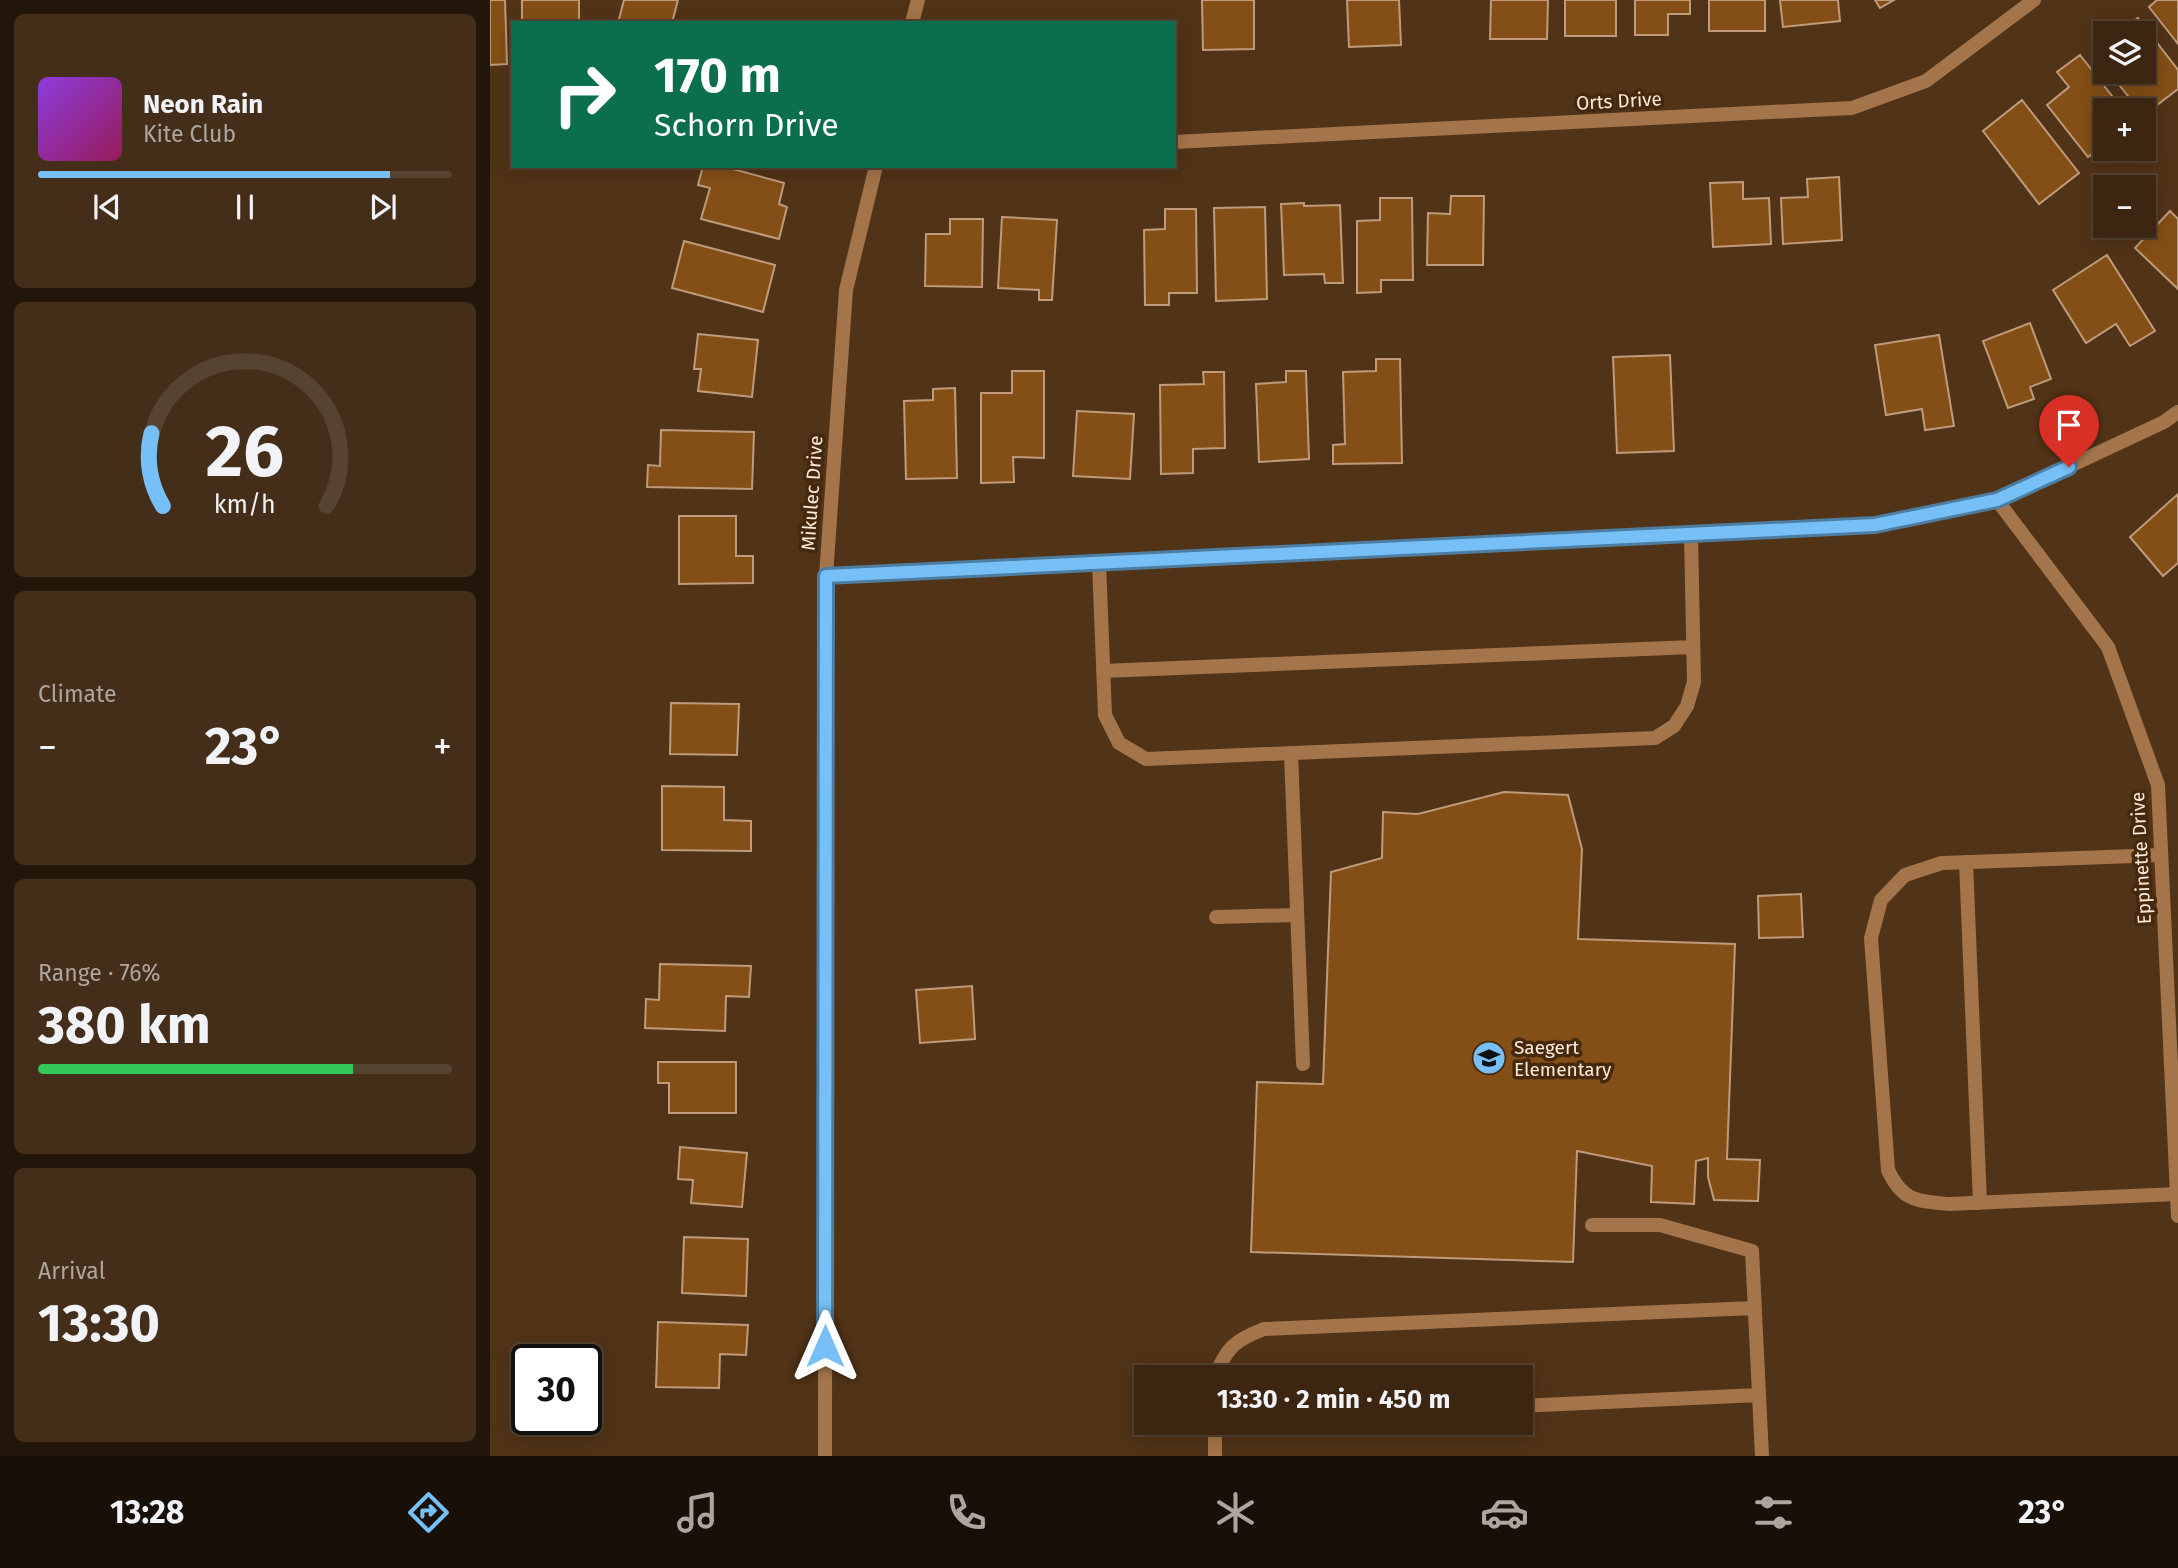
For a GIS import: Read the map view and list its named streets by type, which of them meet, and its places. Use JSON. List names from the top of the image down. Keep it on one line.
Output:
{"streets":{"street":["Orts Drive","Mikulec Drive","Eppinette Drive"]},"places":{"school or university":["Saegert Elementary"]},"page":{"map_buttons":["+","−"],"turn":["170 m","Schorn Drive"],"song":["Neon Rain","Kite Club"],"tile":["Climate",["Range · 76%","380 km"],["Arrival","13:30"]],"heat":["−","23°","+"],"limit":"30","trip":"13:30 · 2 min · 450 m","tabs":["13:28","23°"],"gauge":["26","km/h"]}}
